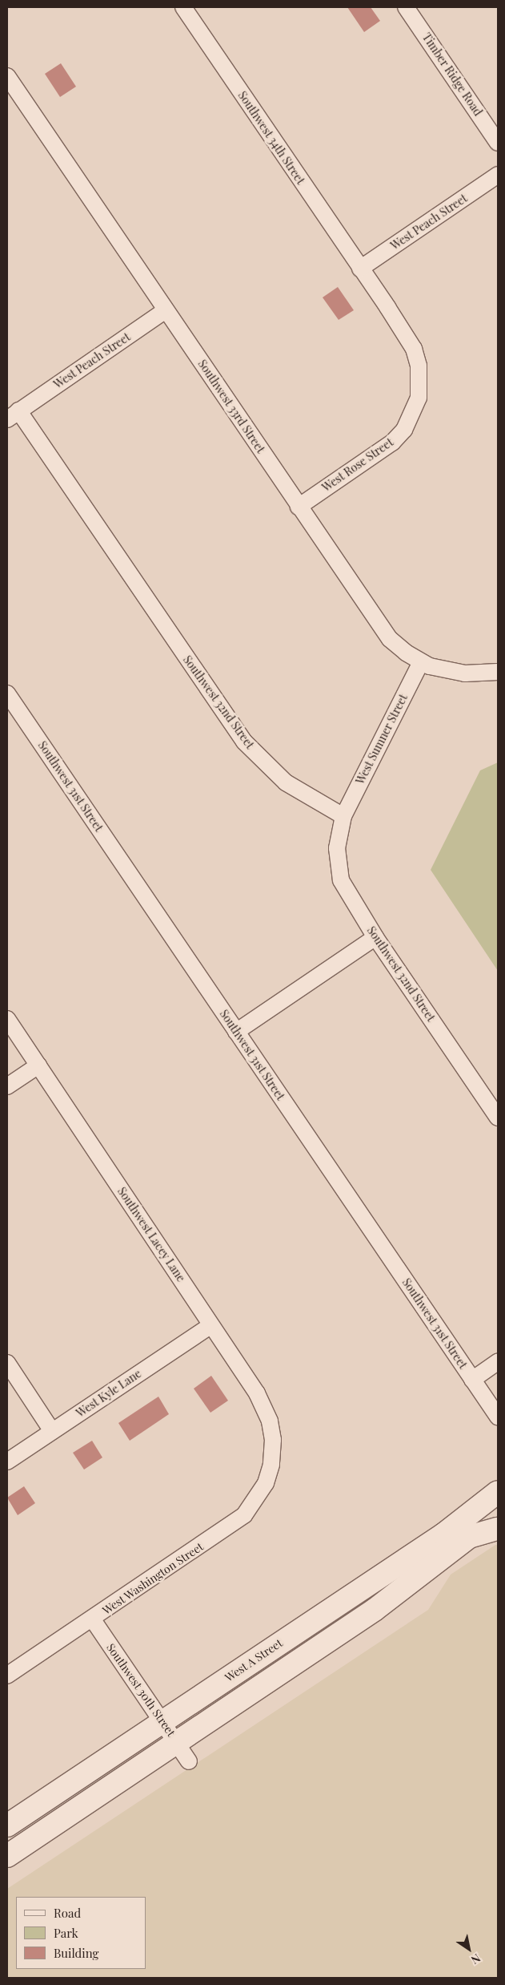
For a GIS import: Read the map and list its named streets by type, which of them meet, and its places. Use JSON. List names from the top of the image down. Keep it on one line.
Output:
{"streets":{"main road":["West A Street"],"street":["Timber Ridge Road","Southwest 34th Street","West Peach Street","Southwest 33rd Street","West Rose Street","Southwest 32nd Street","West Sumner Street","Southwest 31st Street","Southwest Lacey Lane","West Kyle Lane","West Washington Street","Southwest 30th Street"]},"crossings":[["Southwest 34th Street","West Peach Street"],["Southwest 34th Street","West Rose Street"],["West Peach Street","Southwest 33rd Street"],["West Peach Street","West Rose Street"],["West Peach Street","Southwest 32nd Street"],["Southwest 33rd Street","West Rose Street"],["Southwest 33rd Street","West Sumner Street"],["Southwest 32nd Street","West Sumner Street"],["Southwest Lacey Lane","West Kyle Lane"],["Southwest Lacey Lane","West Washington Street"],["West Washington Street","Southwest 30th Street"],["West A Street","Southwest 30th Street"]],"legend":["Road","Park","Building"],"north":"bottom right"}
